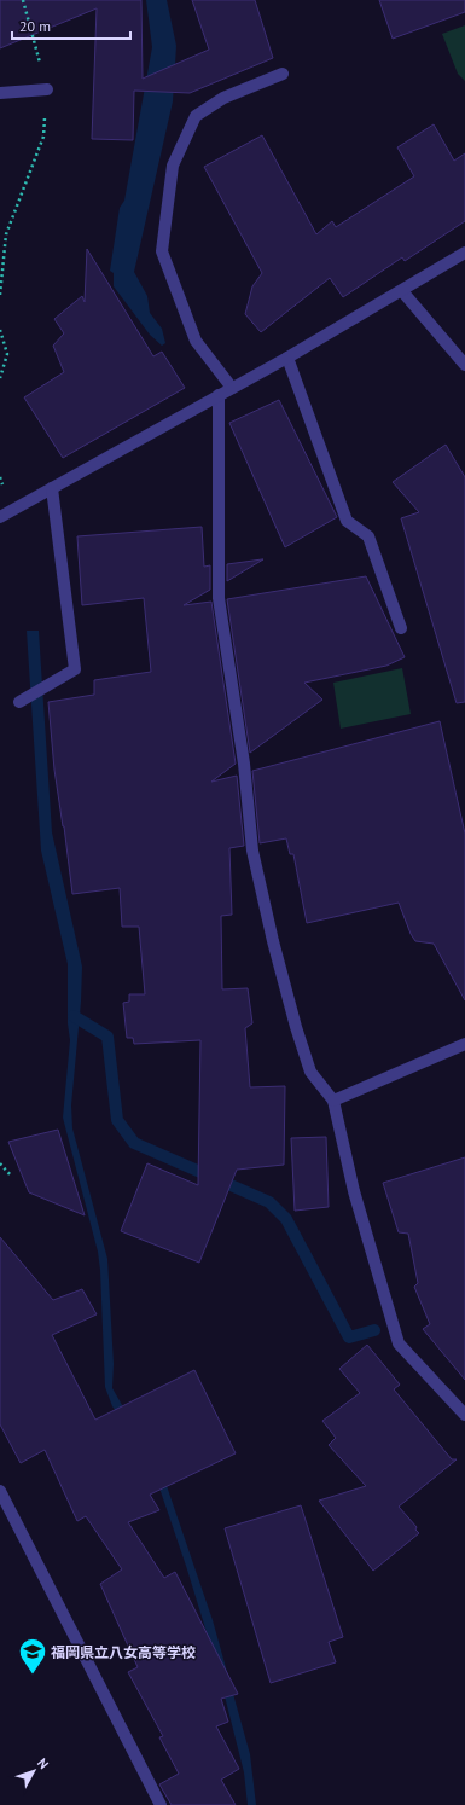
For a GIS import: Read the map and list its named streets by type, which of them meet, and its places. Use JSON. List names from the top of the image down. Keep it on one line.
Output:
{"places":{"school or university":["福岡県立八女高等学校"]},"scale_bar":"20 m","north":"top right"}
